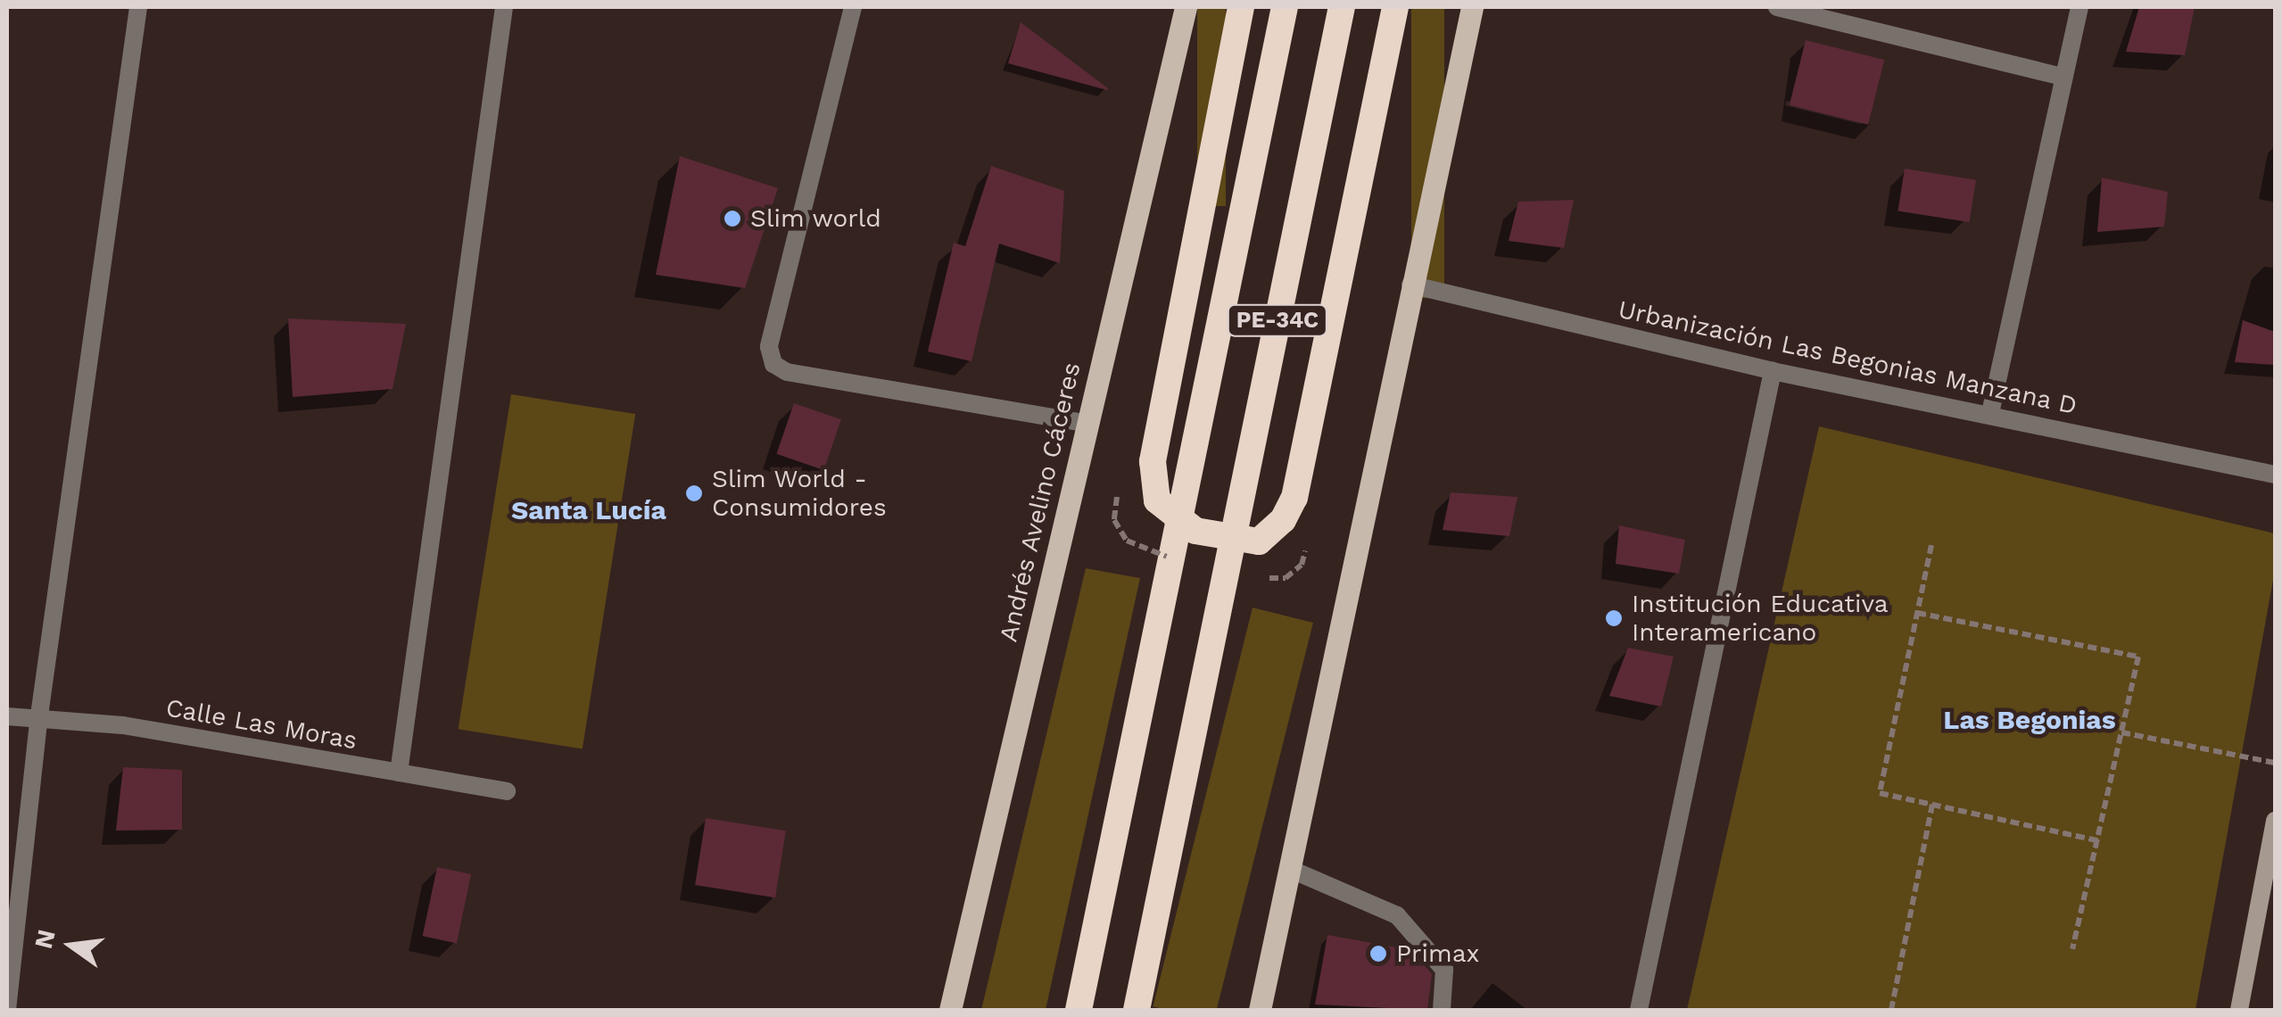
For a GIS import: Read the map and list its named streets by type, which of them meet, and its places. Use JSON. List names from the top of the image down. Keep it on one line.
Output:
{"streets":{"highway":["PE-34C"],"main road":["Andrés Avelino Cáceres"],"street":["Urbanización Las Begonias Manzana D","Calle Las Moras"]},"districts":["Santa Lucía","Las Begonias"],"places":["Slim world","Slim World - Consumidores","Institución Educativa Interamericano","Primax"],"north":"left"}
